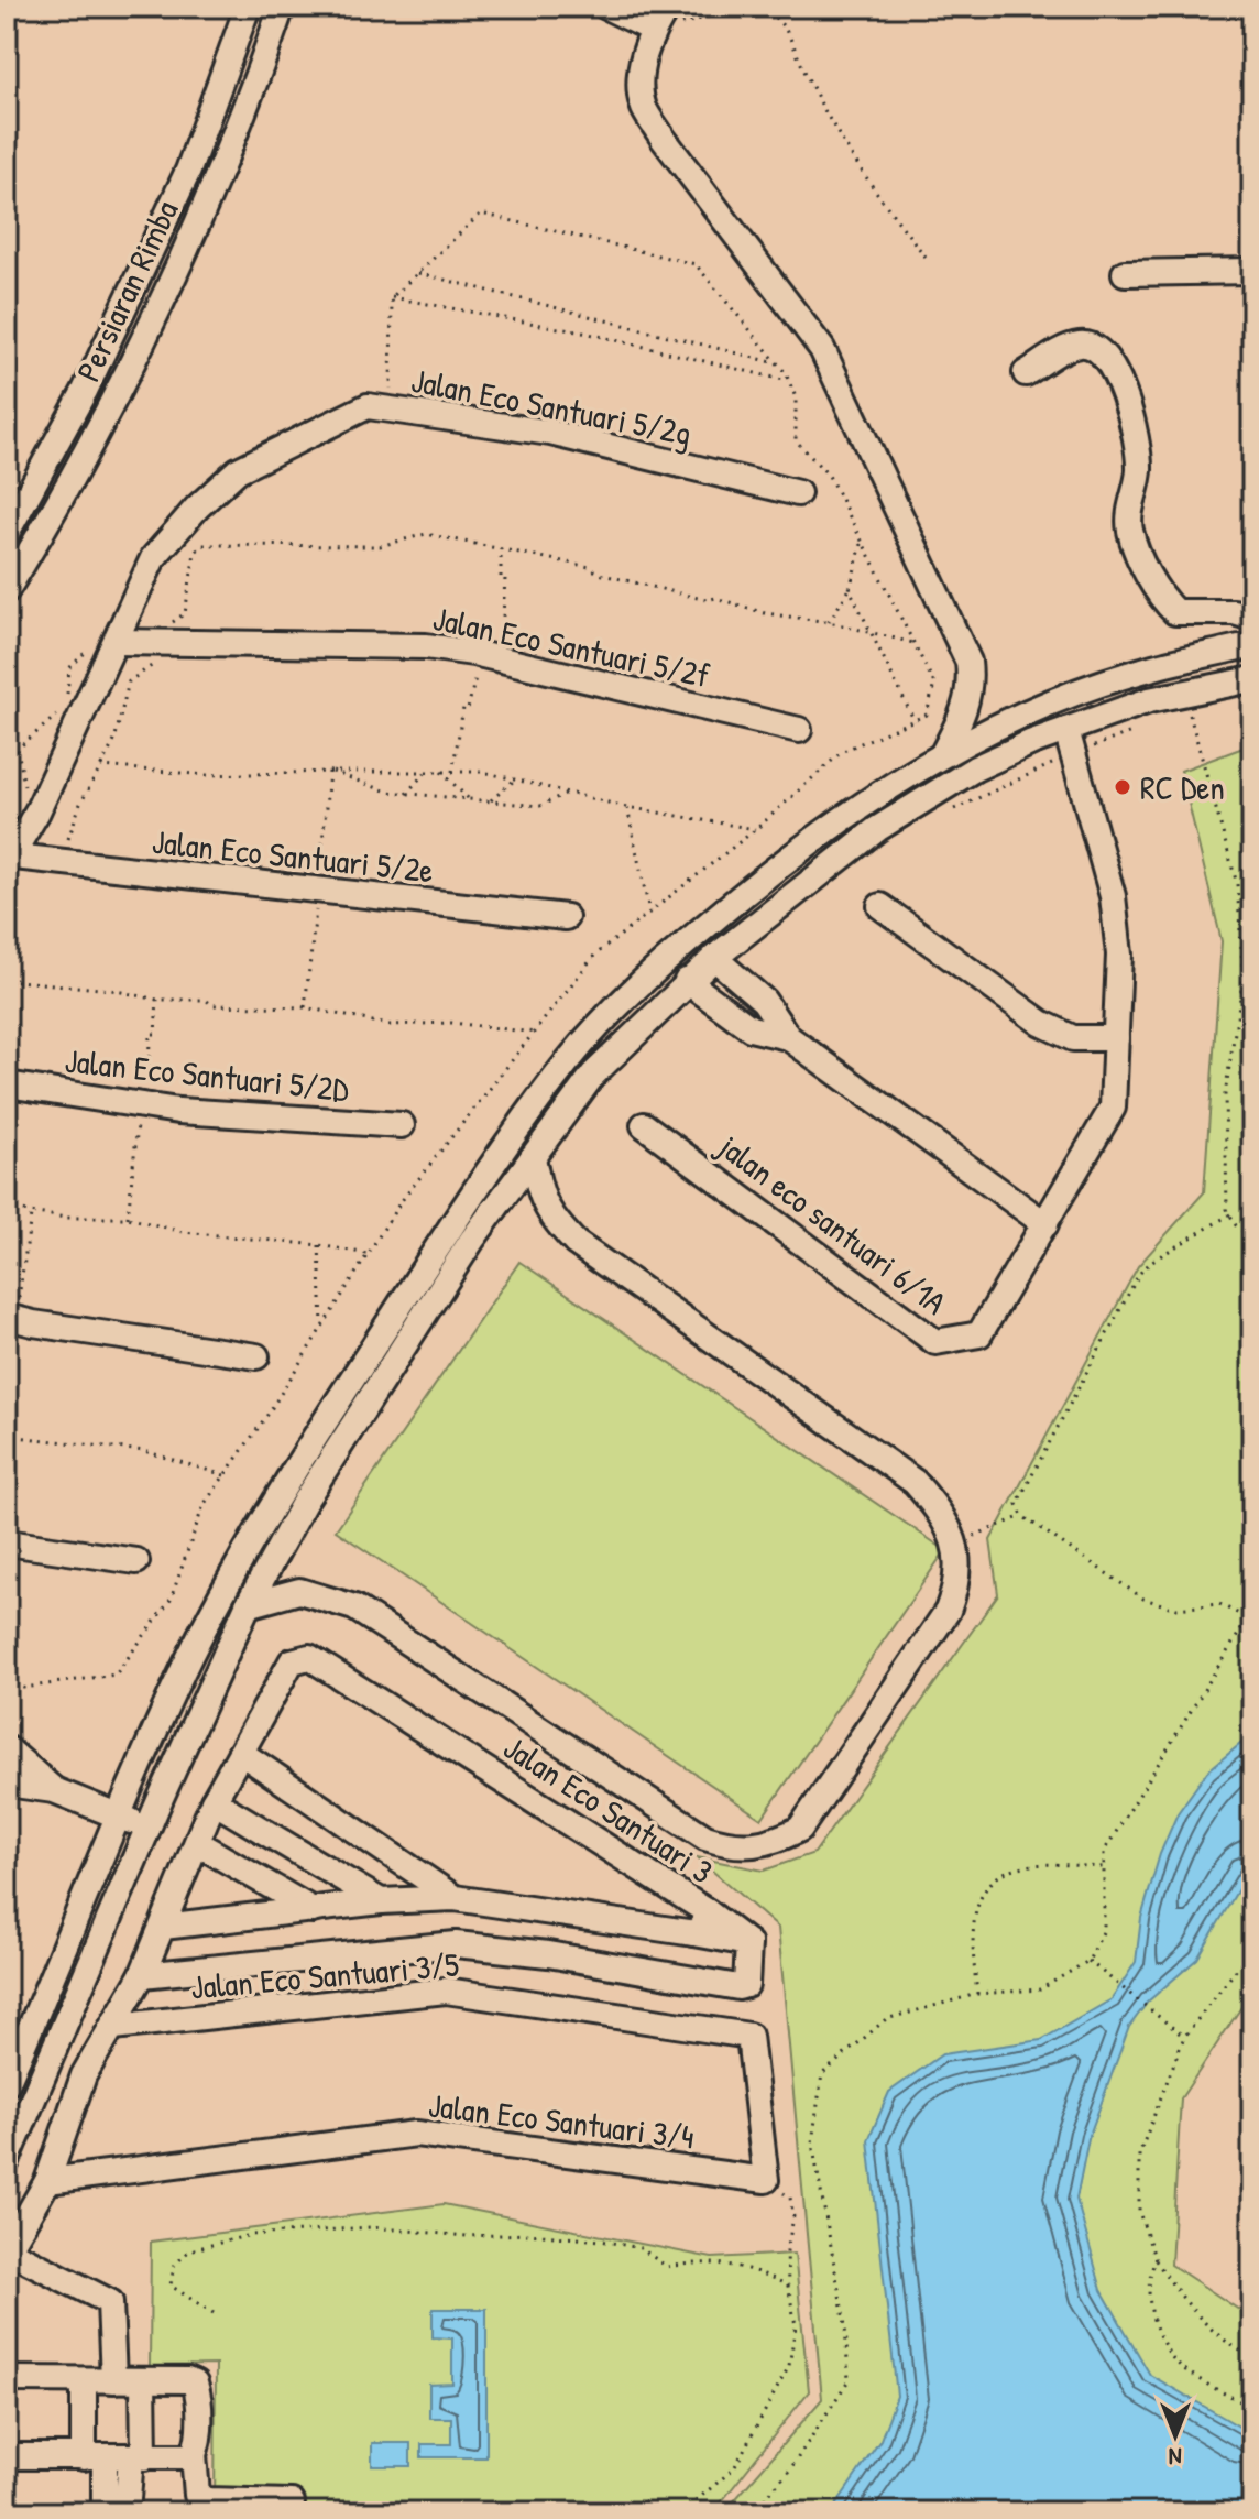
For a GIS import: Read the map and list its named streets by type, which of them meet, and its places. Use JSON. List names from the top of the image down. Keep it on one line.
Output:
{"streets":{"street":["Persiaran Rimba","Jalan Eco Santuari 5/2g","Jalan Eco Santuari 5/2f","Jalan Eco Santuari 5/2e","Jalan Eco Santuari 5/2D","jalan eco santuari 6/1A","Jalan Eco Santuari 3","Jalan Eco Santuari 3/5","Jalan Eco Santuari 3/4"]},"crossings":[["Jalan Eco Santuari 5/2g","Jalan Eco Santuari 5/2f"],["Jalan Eco Santuari 5/2g","Jalan Eco Santuari 5/2e"],["Jalan Eco Santuari 3","Jalan Eco Santuari 3/5"],["Jalan Eco Santuari 3","Jalan Eco Santuari 3/4"],["Jalan Eco Santuari 3/5","Jalan Eco Santuari 3/4"]],"places":["RC Den"],"north":"bottom"}
